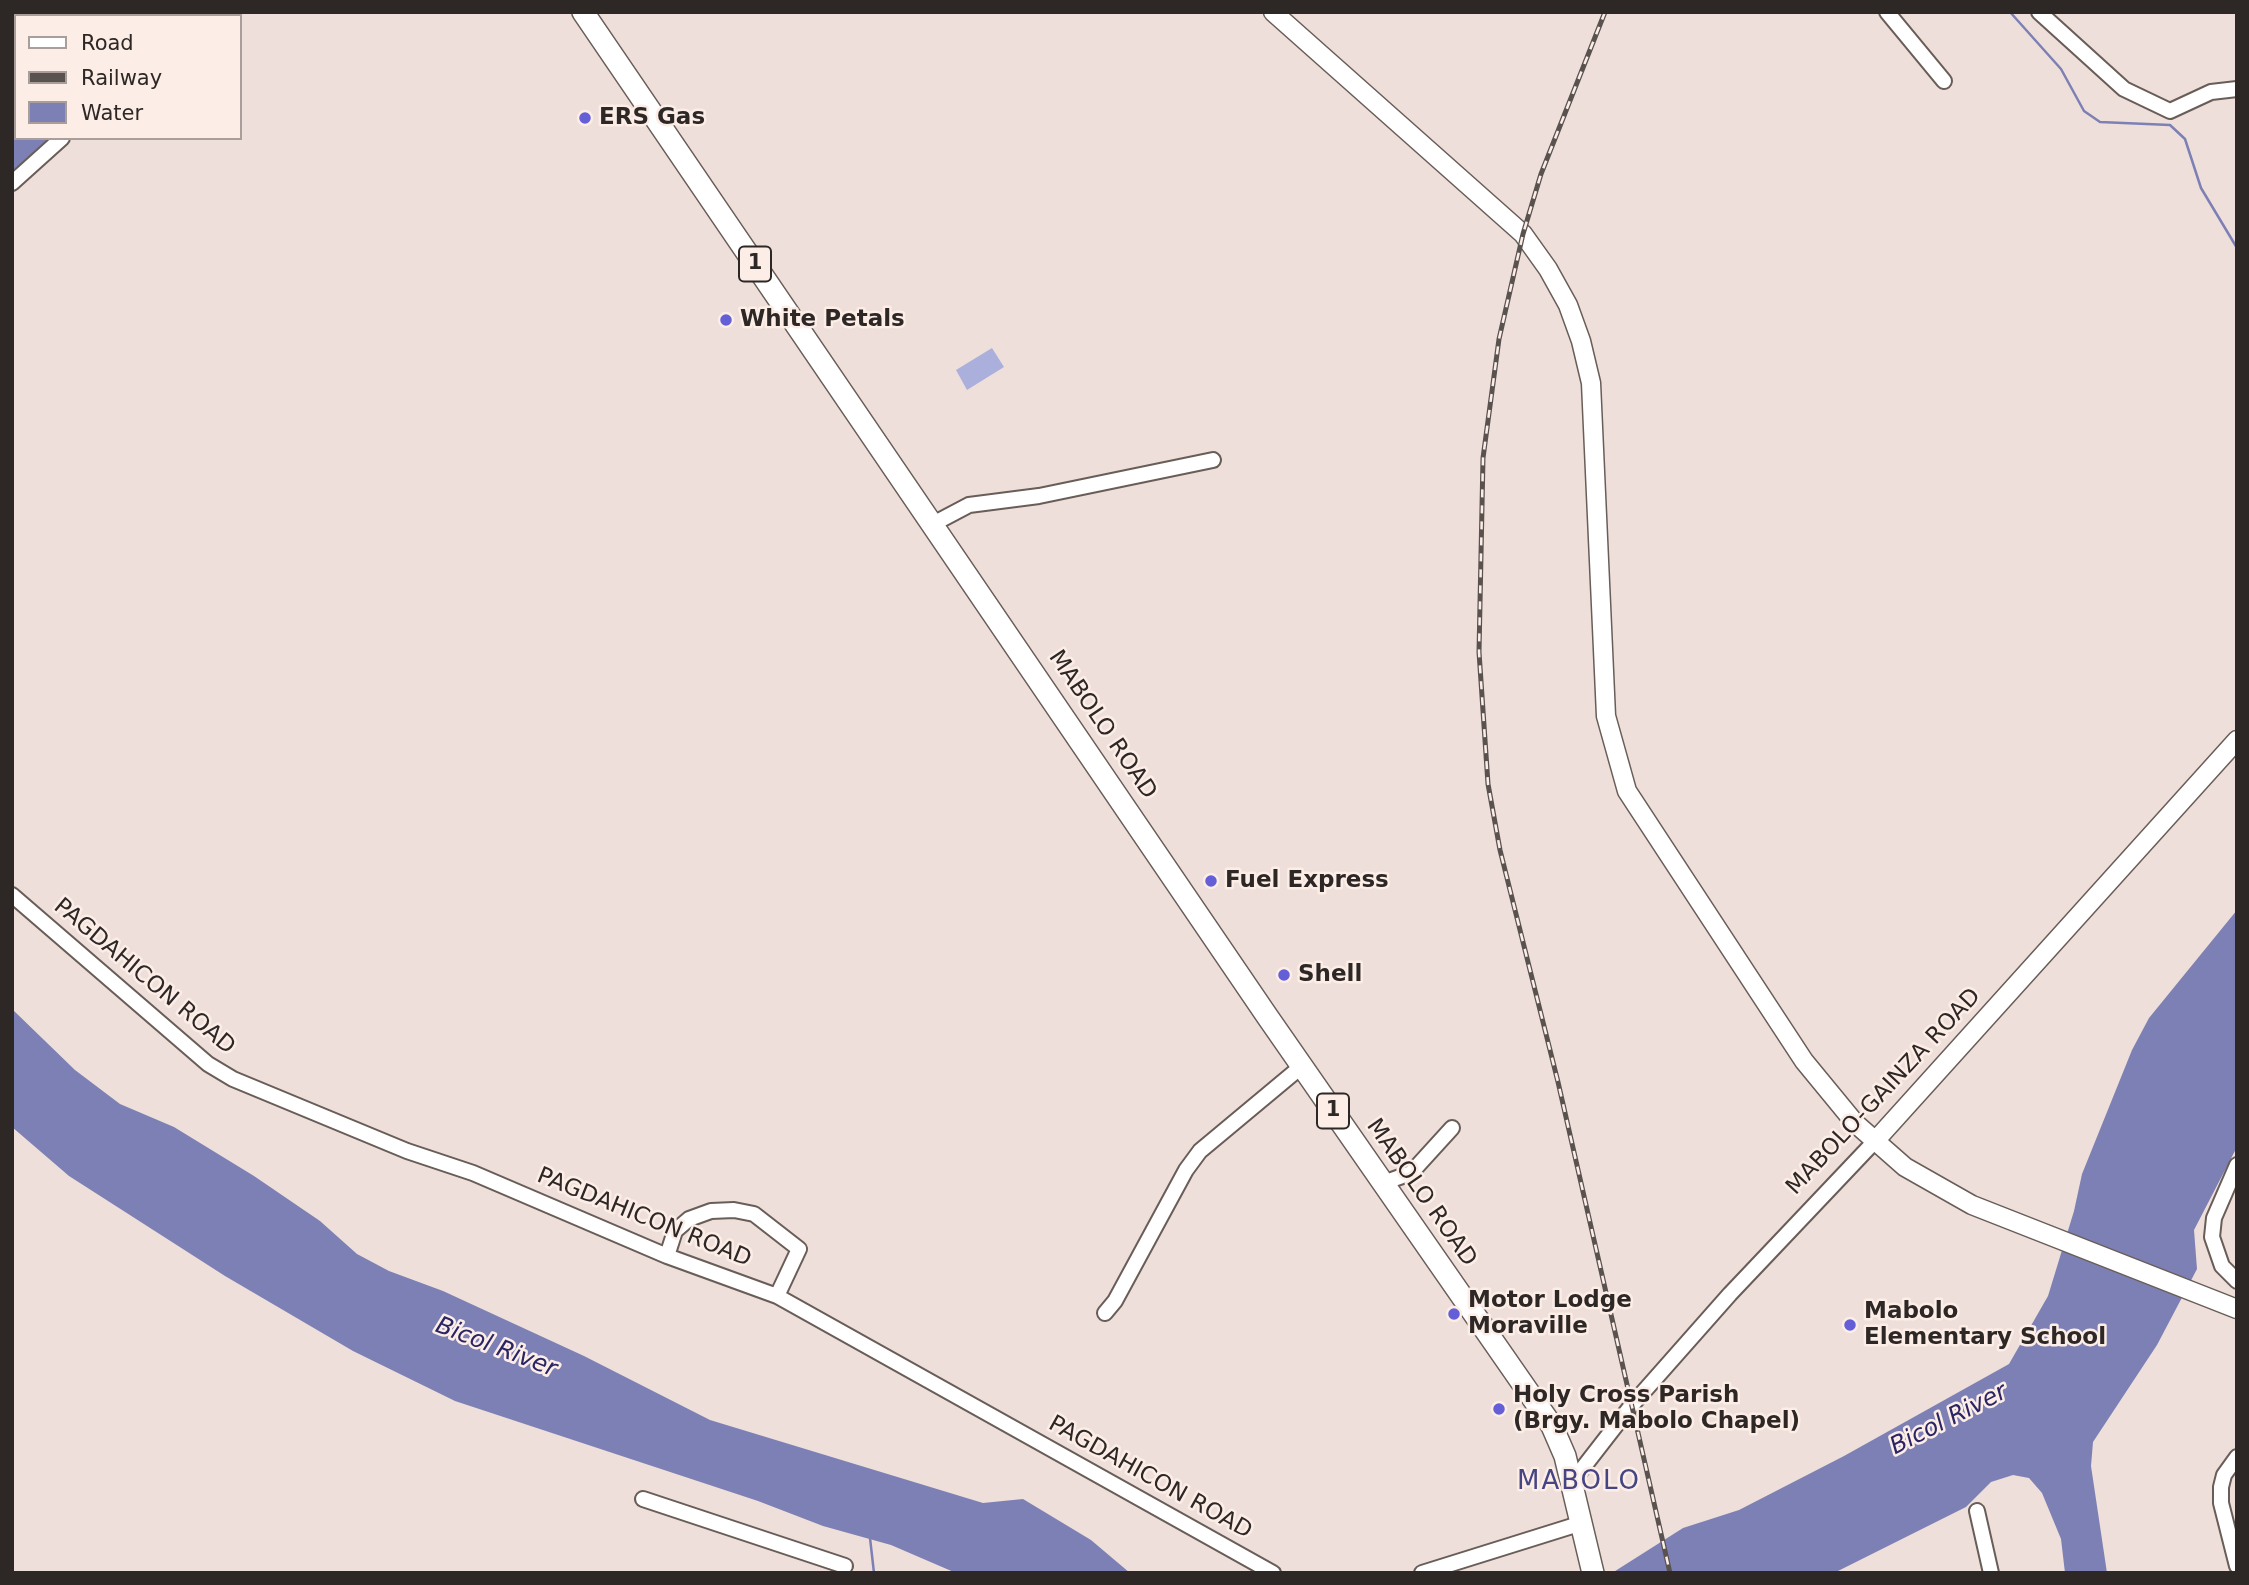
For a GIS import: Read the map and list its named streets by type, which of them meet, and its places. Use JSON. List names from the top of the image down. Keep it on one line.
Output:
{"streets":{"highway":["1","MABOLO ROAD"],"main road":["MABOLO-GAINZA ROAD"],"street":["PAGDAHICON ROAD"]},"crossings":[["1","MABOLO ROAD"],["MABOLO ROAD","MABOLO-GAINZA ROAD"]],"districts":["MABOLO"],"water":["Bicol River"],"places":["ERS Gas","White Petals","Fuel Express","Shell","Motor Lodge Moraville","Mabolo Elementary School","Holy Cross Parish (Brgy. Mabolo Chapel)"],"legend":["Road","Railway","Water"]}
